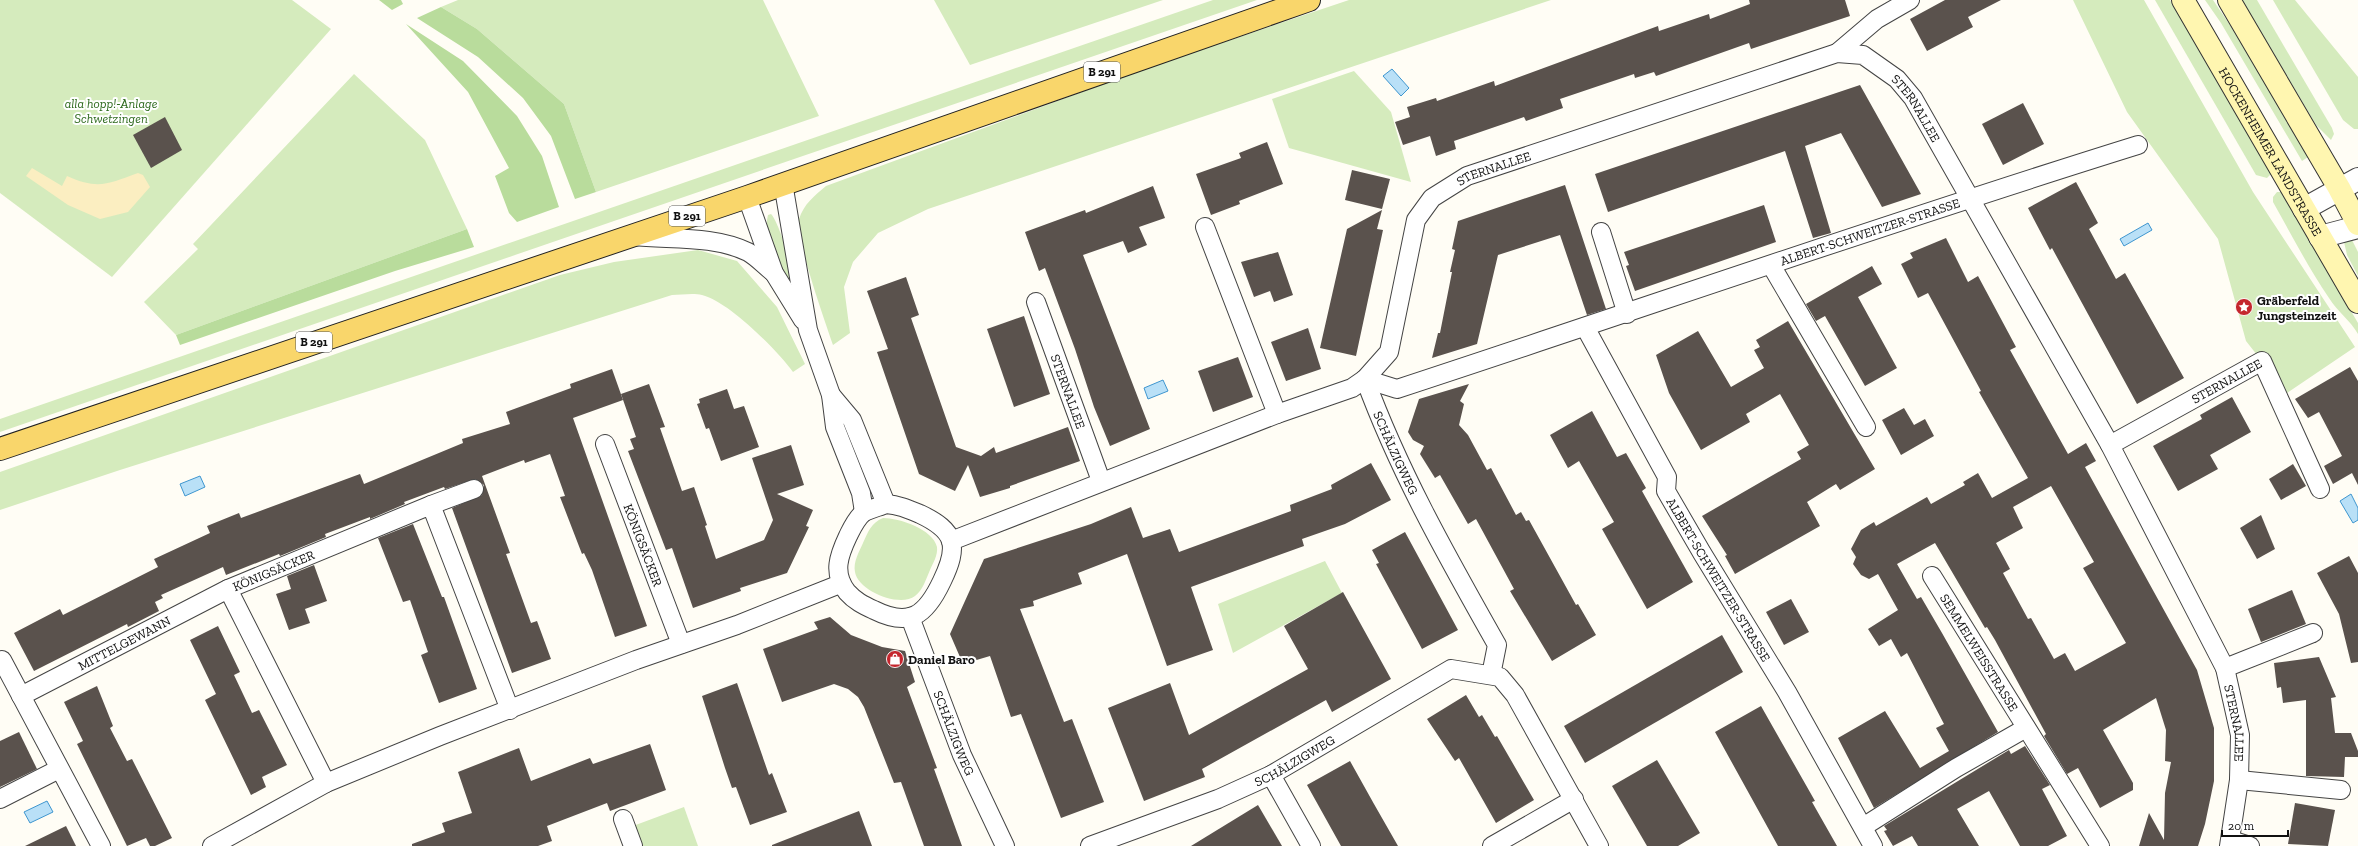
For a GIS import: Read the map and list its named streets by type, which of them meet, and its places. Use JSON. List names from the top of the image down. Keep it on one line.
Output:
{"streets":{"main road":["B 291","HOCKENHEIMER LANDSTRASSE"],"street":["STERNALLEE","ALBERT-SCHWEITZER-STRASSE","SCHÄLZIGWEG","KÖNIGSÄCKER","MITTELGEWANN","SEMMELWEISSTRASSE"]},"crossings":[["STERNALLEE","ALBERT-SCHWEITZER-STRASSE"],["STERNALLEE","SCHÄLZIGWEG"],["ALBERT-SCHWEITZER-STRASSE","SCHÄLZIGWEG"],["KÖNIGSÄCKER","MITTELGEWANN"]],"parks":["alla hopp!-Anlage Schwetzingen"],"places":{"place":["Gräberfeld Jungsteinzeit"],"shop":["Daniel Baro"]},"scale_bar":"20 m"}
